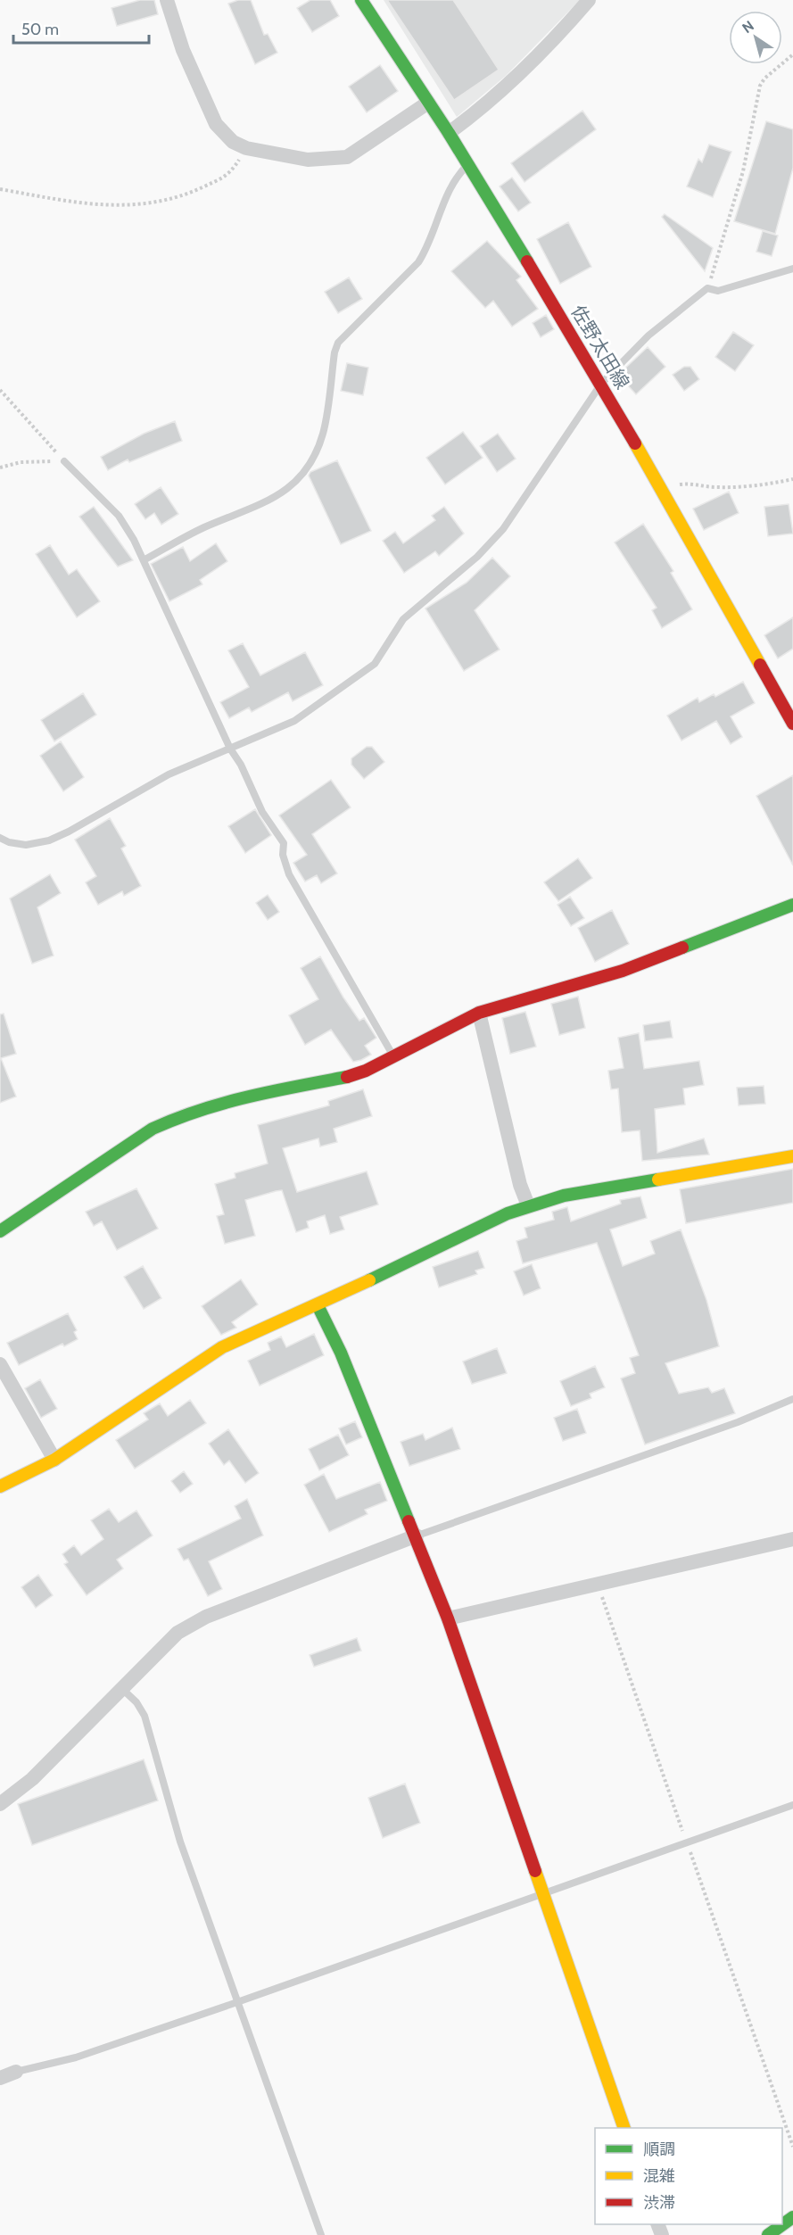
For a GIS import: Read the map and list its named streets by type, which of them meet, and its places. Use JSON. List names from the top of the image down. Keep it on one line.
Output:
{"streets":{"street":["佐野太田線"]},"legend":["順調","混雑","渋滞"],"scale_bar":"50 m","north":"top left"}
